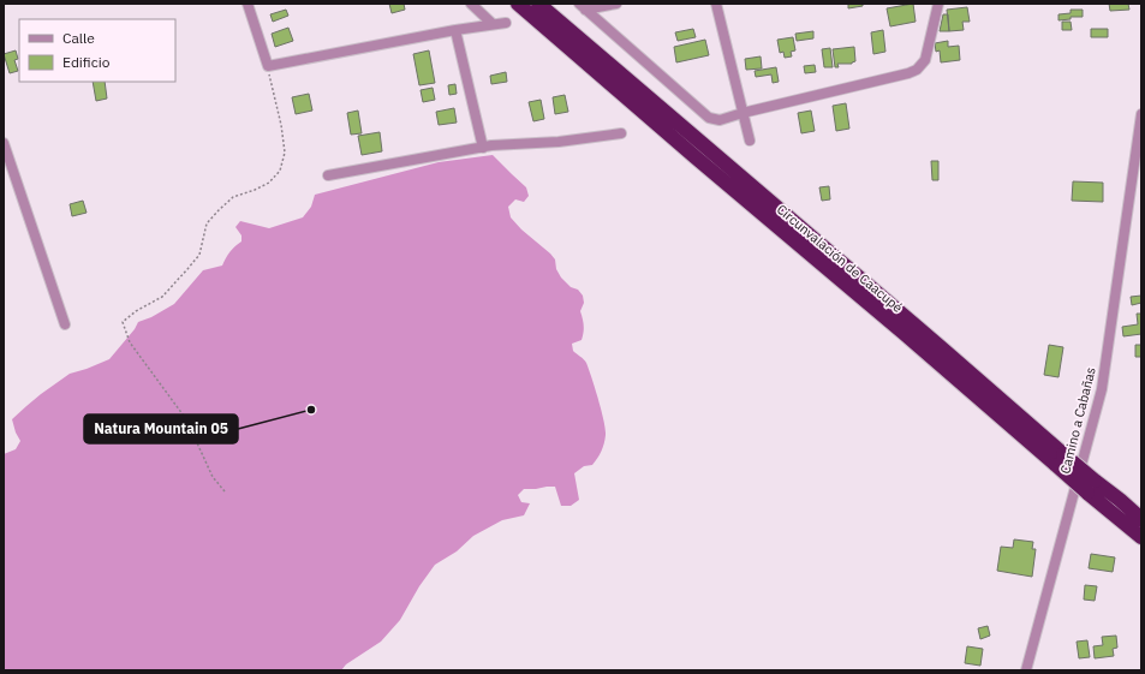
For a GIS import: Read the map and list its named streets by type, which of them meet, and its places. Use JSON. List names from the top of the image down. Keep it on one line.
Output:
{"streets":{"highway":["Circunvalación de Caacupé"],"street":["Camino a Cabañas"]},"places":["Natura Mountain 05"],"legend":["Calle","Edificio"]}
